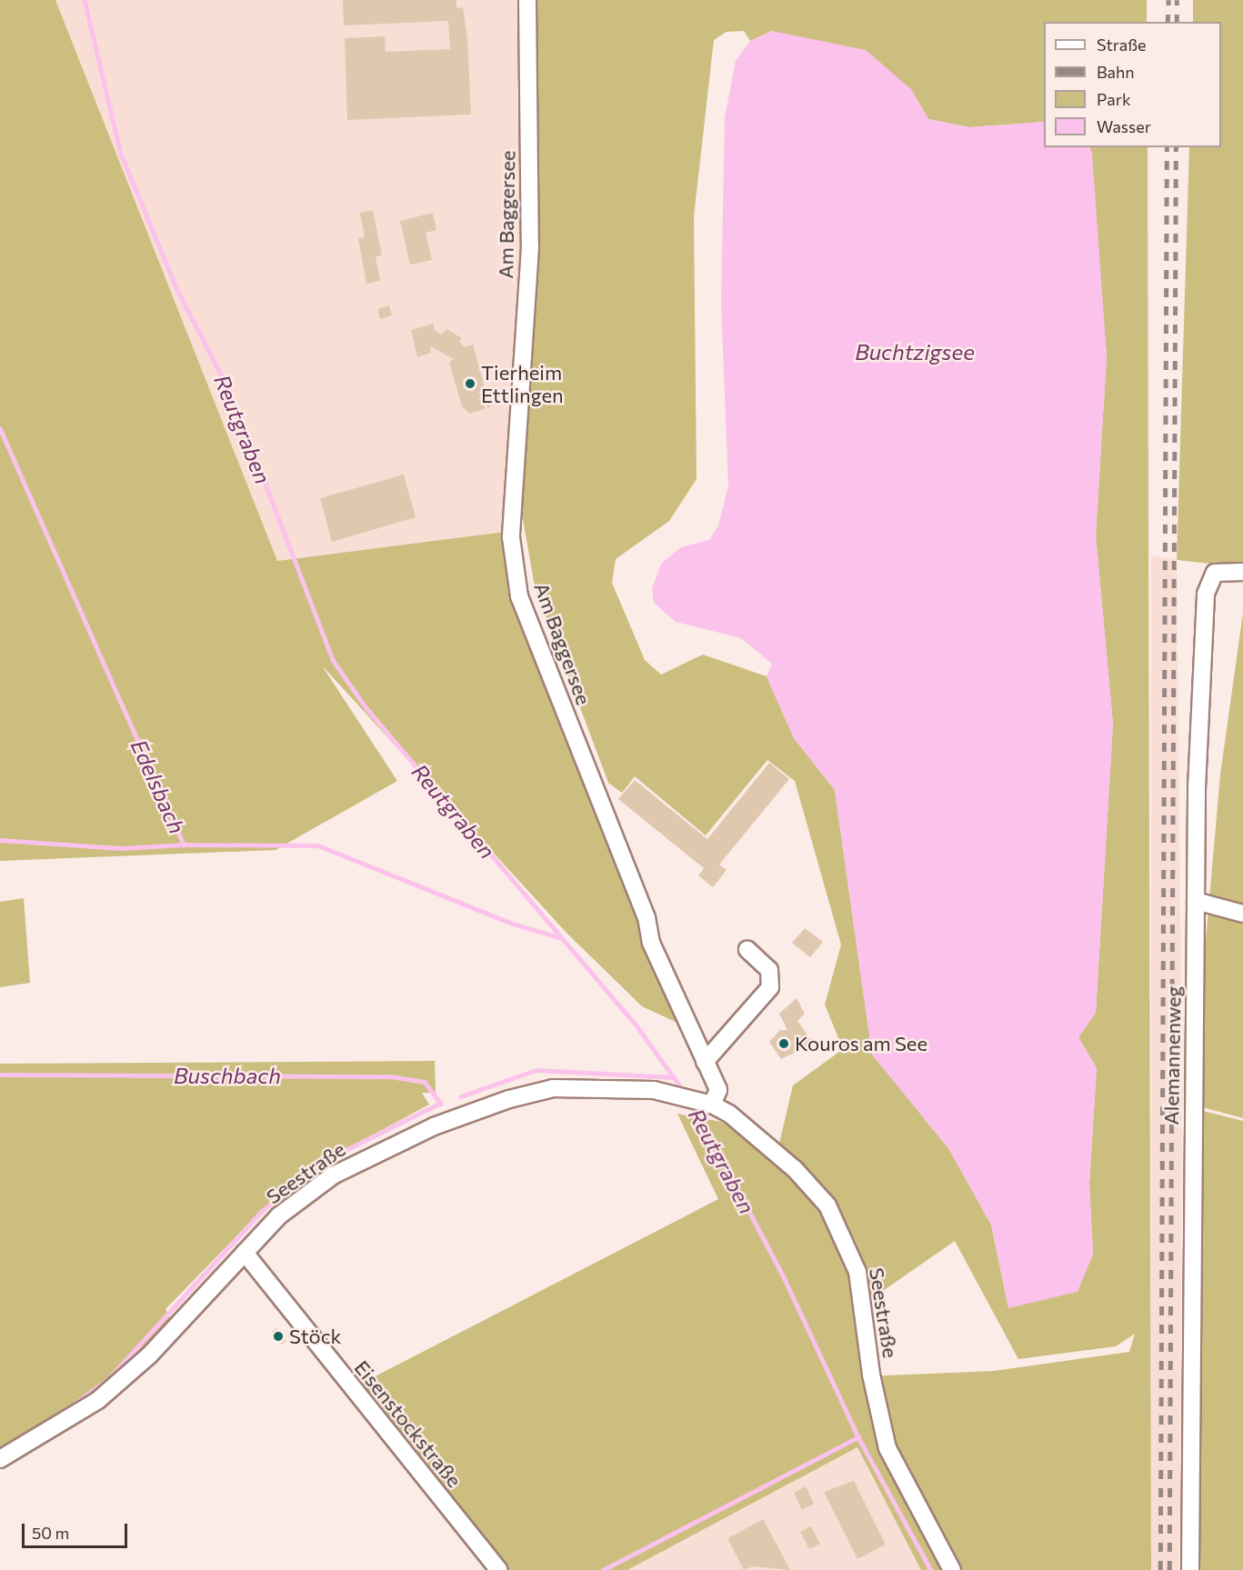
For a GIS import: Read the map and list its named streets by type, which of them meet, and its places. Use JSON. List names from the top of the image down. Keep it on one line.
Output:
{"streets":{"street":["Am Baggersee","Alemannenweg","Seestraße","Eisenstockstraße"]},"crossings":[["Seestraße","Eisenstockstraße"]],"water":["Buchtzigsee","Reutgraben","Edelsbach","Buschbach"],"places":["Tierheim Ettlingen","Kouros am See","Stöck"],"legend":["Straße","Bahn","Park","Wasser"],"scale_bar":"50 m"}
